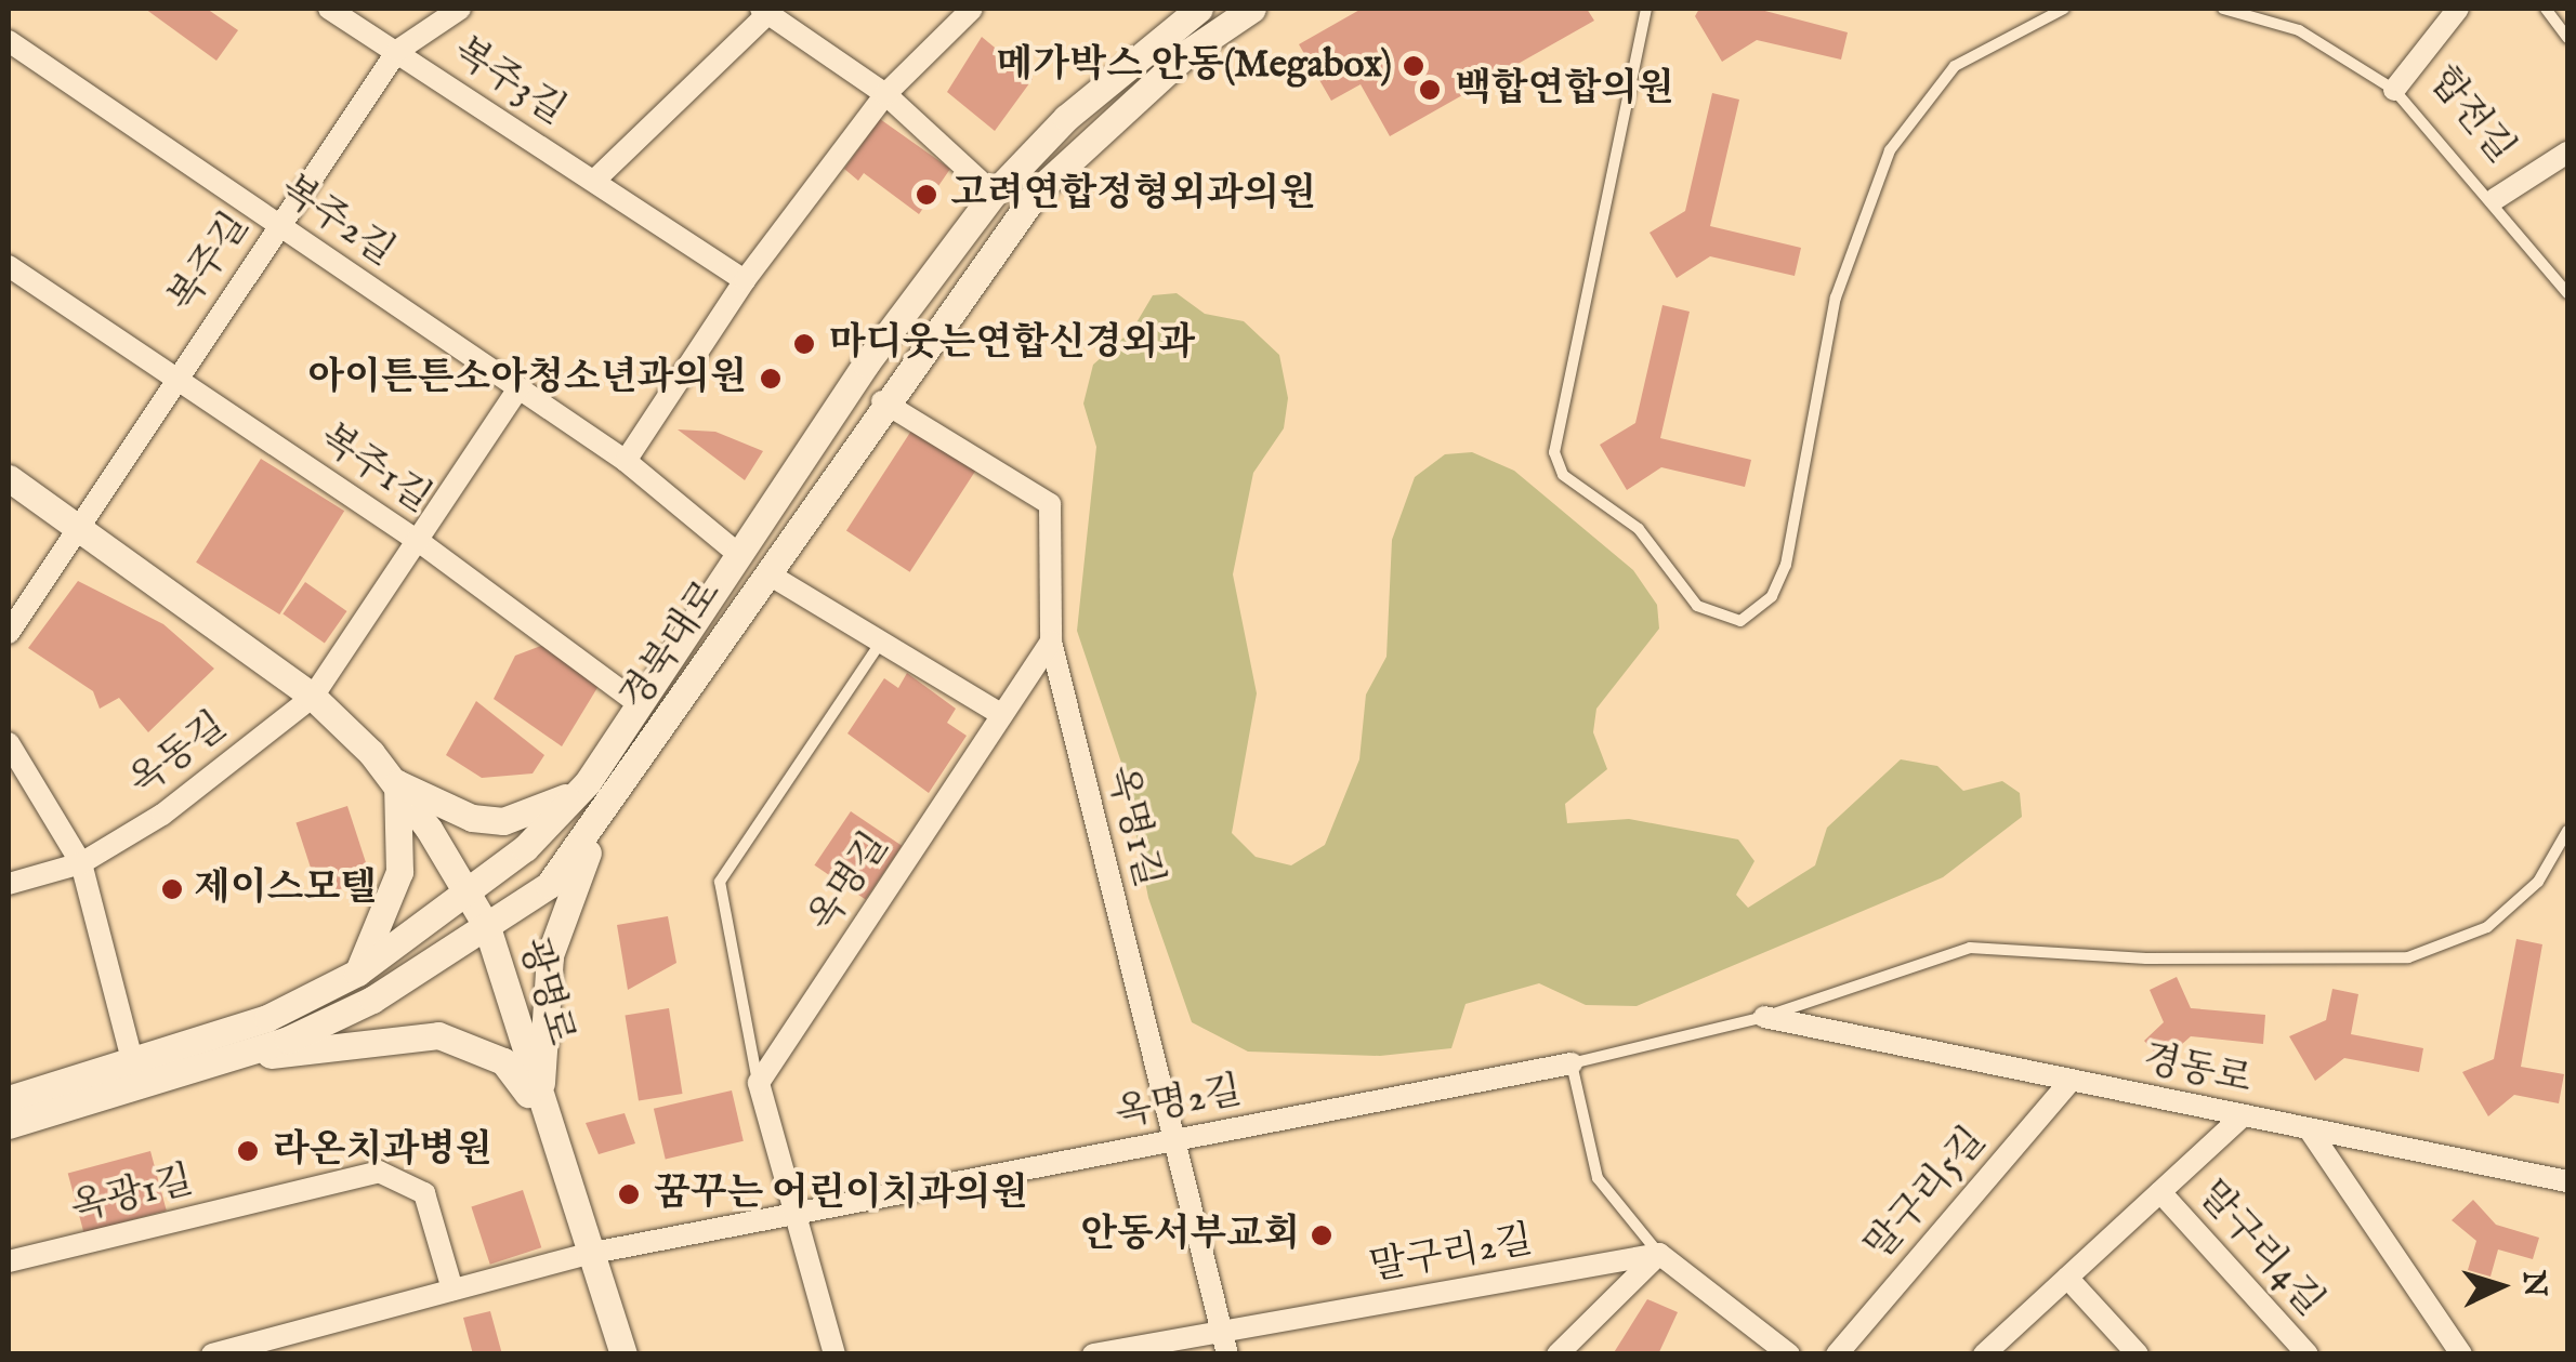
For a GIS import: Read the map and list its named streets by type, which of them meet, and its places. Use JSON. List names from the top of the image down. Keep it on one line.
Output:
{"streets":{"street":["복주3길","합전길","복주2길","복주길","복주1길","경북대로","옥동길","옥명1길","옥명길","광명로","경동로","옥명2길","말구리5길","옥광1길","말구리4길","말구리2길"]},"crossings":[["복주3길","복주길"],["복주2길","복주길"],["복주2길","경북대로"],["복주길","복주1길"],["복주길","광명로"],["복주1길","경북대로"],["경북대로","옥명1길"],["경북대로","광명로"],["옥동길","광명로"],["옥명1길","옥명길"],["옥명1길","옥명2길"],["옥명1길","말구리2길"],["광명로","옥명2길"],["경동로","말구리5길"]],"places":["메가박스 안동(Megabox)","백합연합의원","고려연합정형외과의원","마디웃는연합신경외과","아이튼튼소아청소년과의원","제이스모텔","라온치과병원","꿈꾸는 어린이치과의원","안동서부교회"],"north":"right"}
